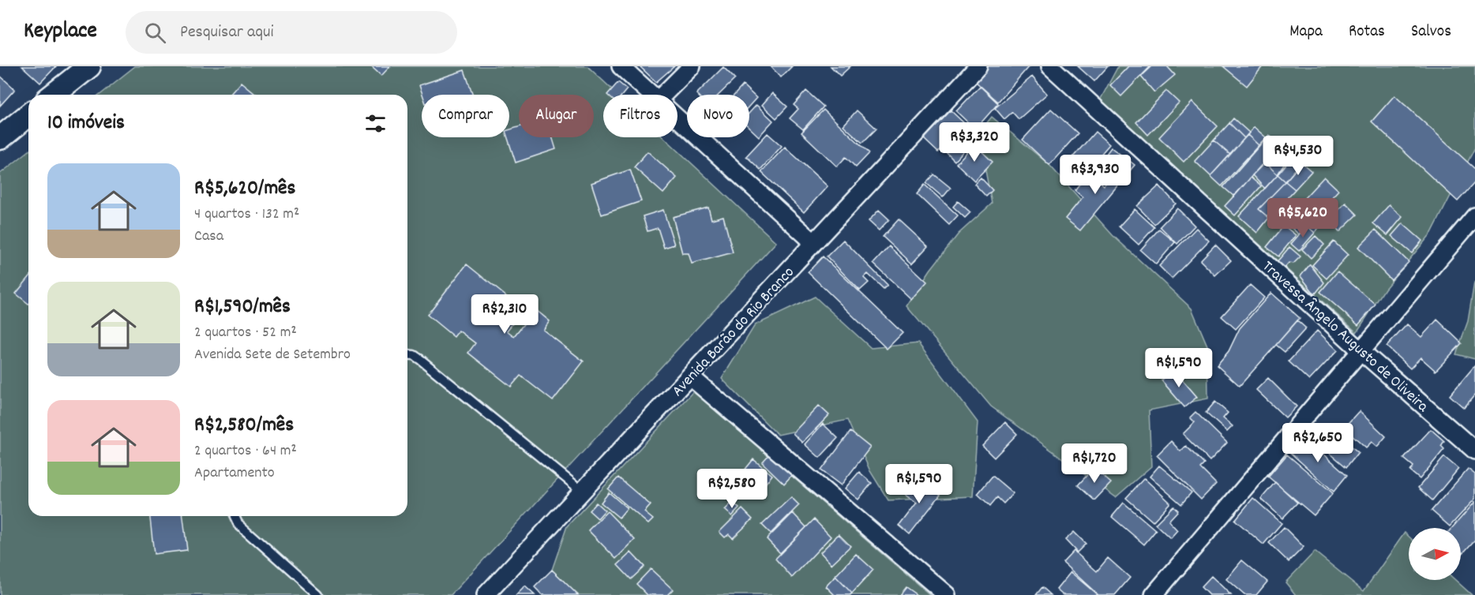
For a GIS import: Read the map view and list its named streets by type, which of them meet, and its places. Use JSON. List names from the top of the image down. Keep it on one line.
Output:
{"streets":{"street":["Avenida Barão do Rio Branco","Travessa Ângelo Augusto de Oliveira"]},"north":"right","page":{"header":"Keyplace","search":"Pesquisar aqui","nav":["Mapa","Rotas","Salvos"],"chip":["Comprar","Alugar","Filtros","Novo"],"heading":"10 imóveis","price":["R$3,320","R$4,530","R$3,930","R$5,620","R$2,310","R$1,590","R$2,650","R$1,720","R$1,590","R$2,580"],"list":[{"name":"R$5,620/mês","note":"4 quartos · 132 m² · Casa"},{"name":"R$1,590/mês","note":"2 quartos · 52 m² · Avenida Sete de Setembro"},{"name":"R$2,580/mês","note":"2 quartos · 64 m² · Apartamento"}]}}
